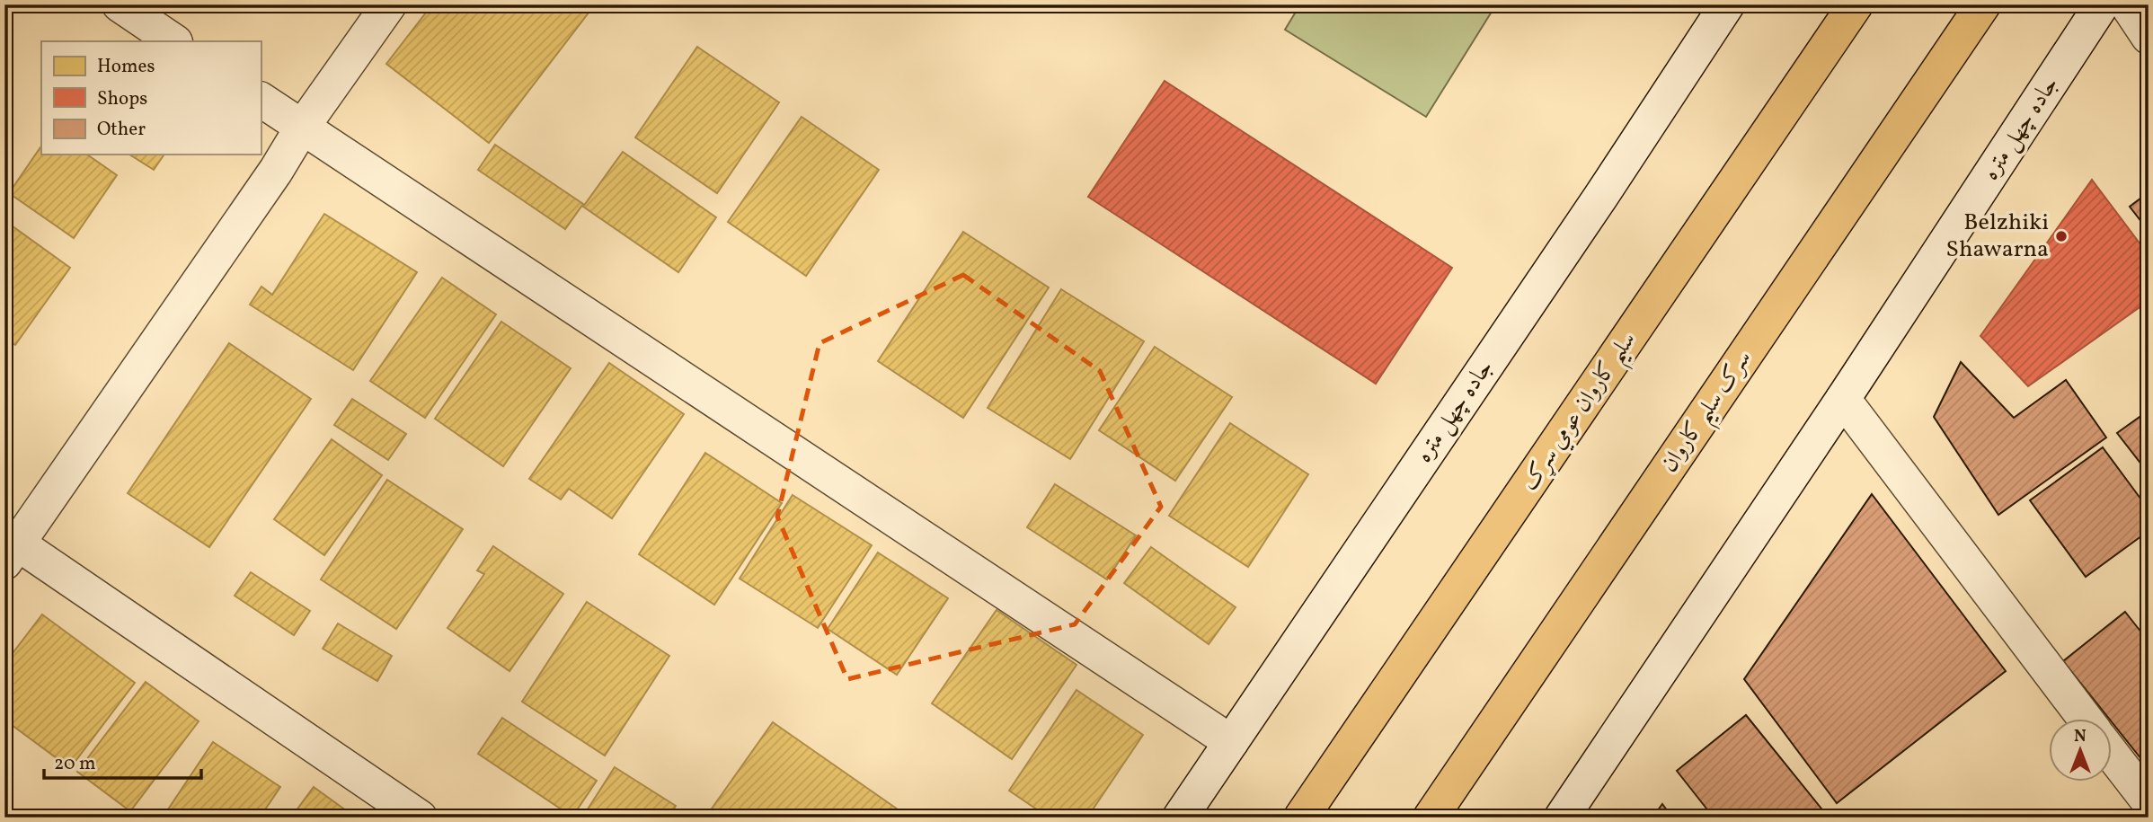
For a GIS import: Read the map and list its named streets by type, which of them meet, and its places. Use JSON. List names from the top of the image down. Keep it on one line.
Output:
{"streets":{"main road":["سلیم کاروان عومي سړک","سرک سلیم کاروان"],"street":["جاده چهل متره"]},"places":["Belzhiki Shawarna"],"legend":["Homes","Shops","Other"],"scale_bar":"20 m","north":"top"}
